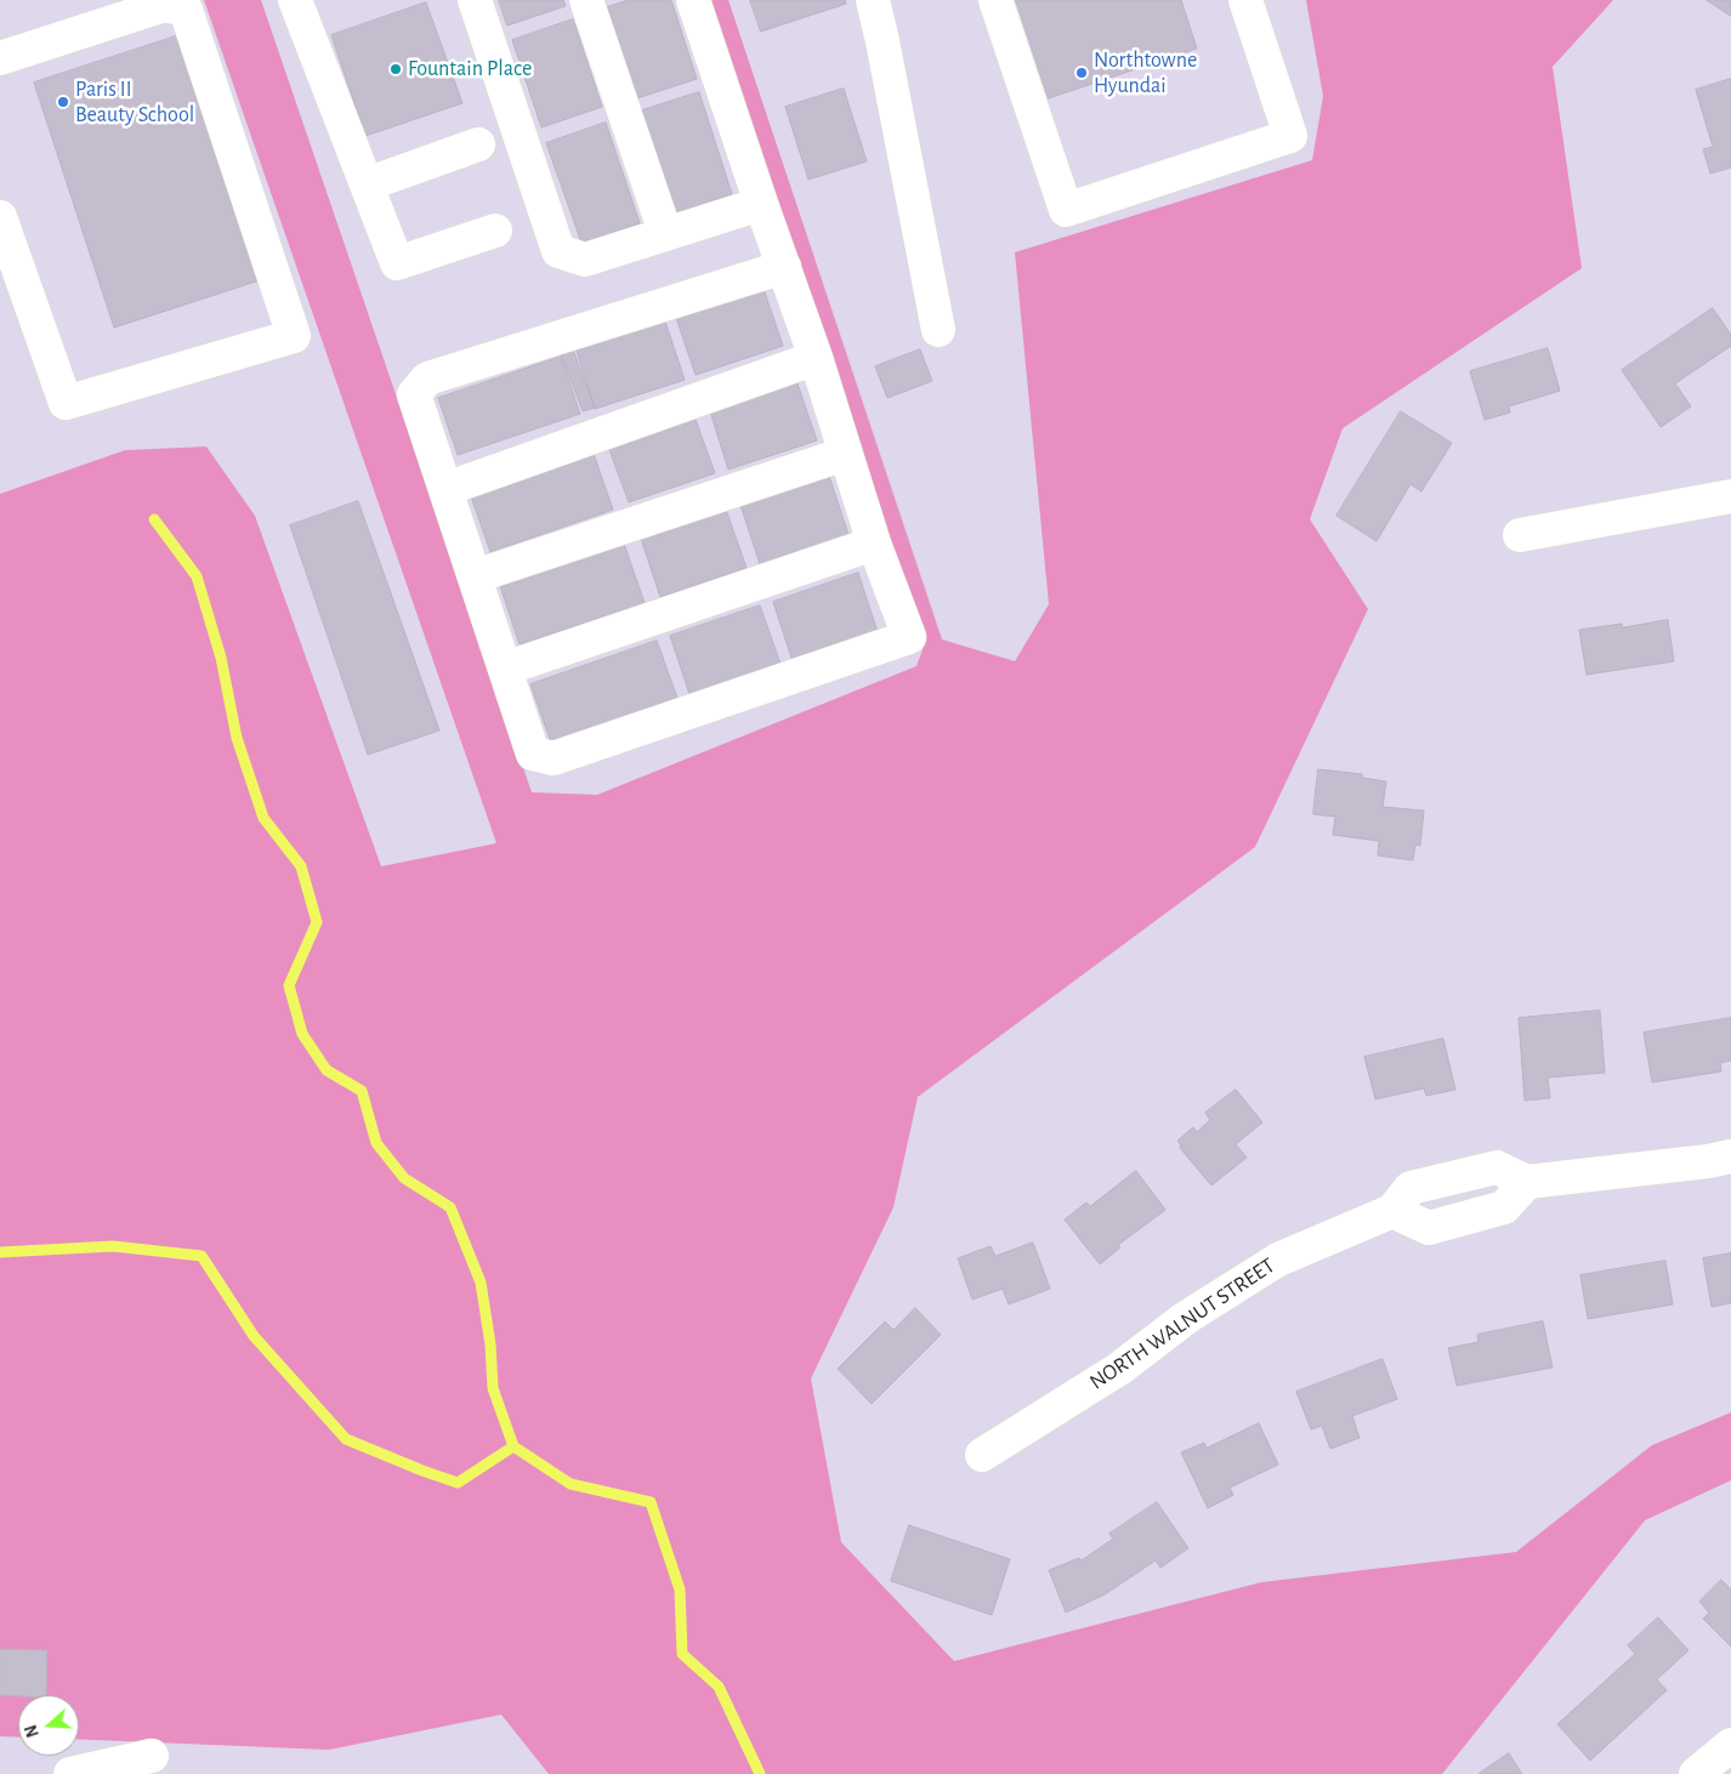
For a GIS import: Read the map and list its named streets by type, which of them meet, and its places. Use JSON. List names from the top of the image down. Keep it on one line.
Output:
{"streets":{"street":["NORTH WALNUT STREET"]},"places":["Fountain Place","Northtowne Hyundai","Paris II Beauty School"],"north":"left"}
